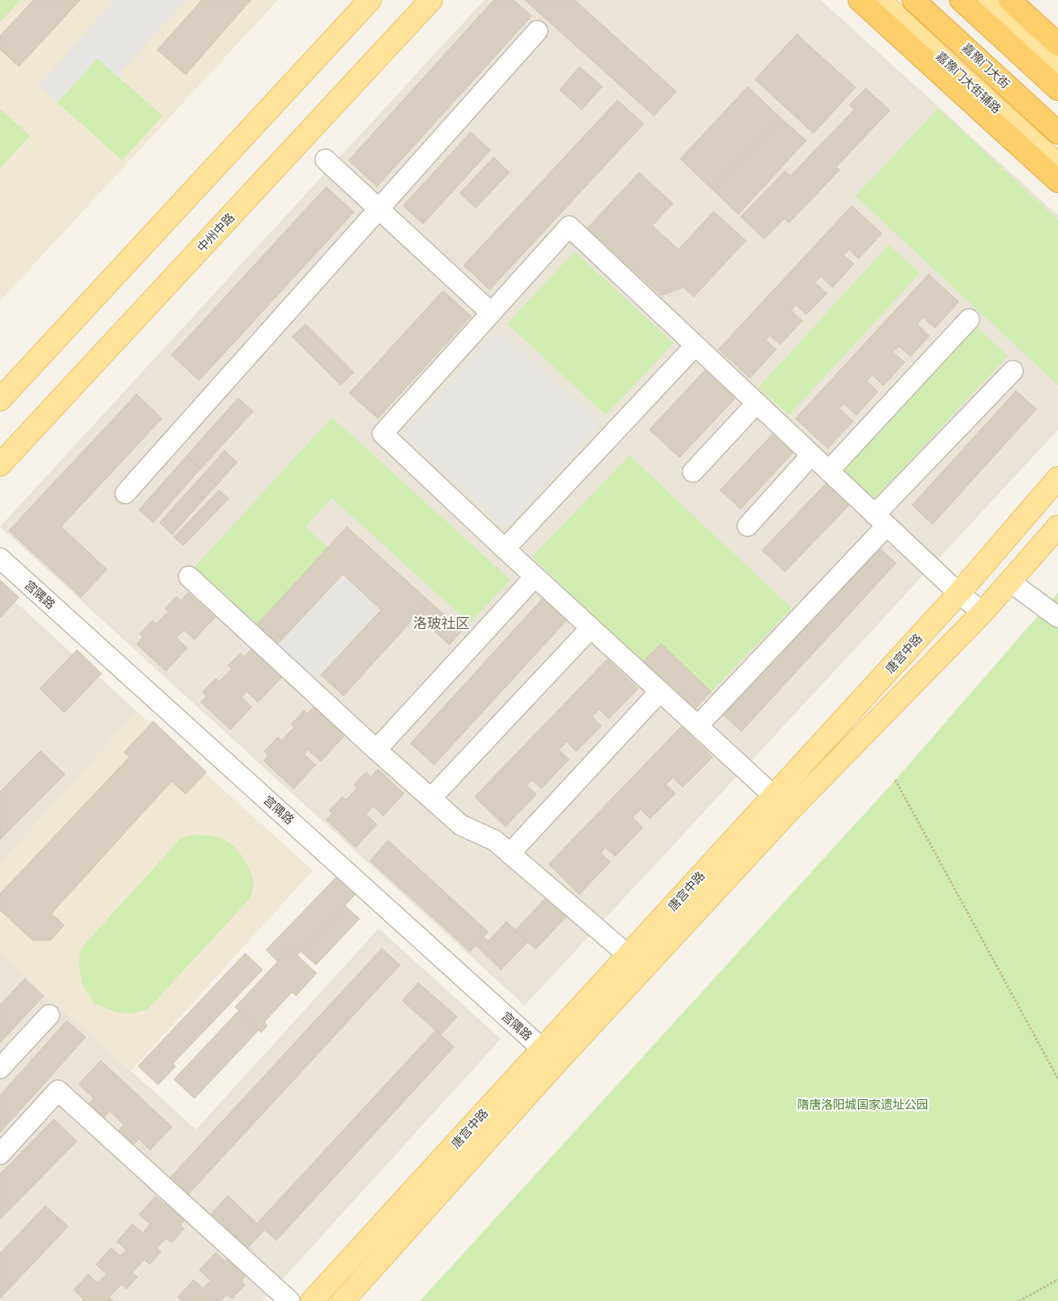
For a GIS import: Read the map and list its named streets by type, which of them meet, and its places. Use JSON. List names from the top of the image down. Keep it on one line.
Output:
{"streets":{"highway":["嘉豫门大街"],"main road":["嘉豫门大街辅路","中州中路","唐宫中路"],"street":["宫隅路"]},"crossings":[["宫隅路","唐宫中路"]],"districts":["洛玻社区"],"parks":["隋唐洛阳城国家遗址公园"]}
